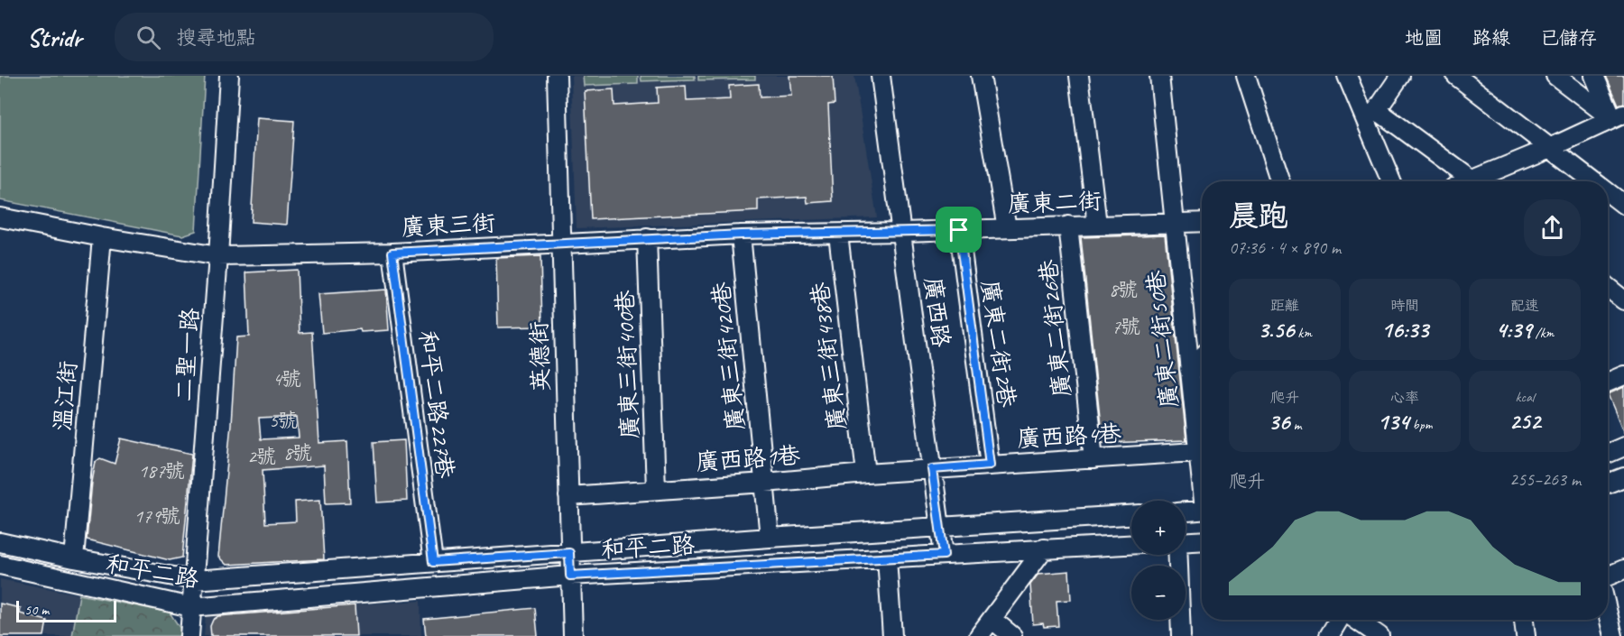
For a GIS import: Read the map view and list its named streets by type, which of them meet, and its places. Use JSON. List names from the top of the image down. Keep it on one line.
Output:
{"streets":{"street":["廣東二街","廣東三街","廣西路","廣東二街26巷","廣東二街50巷","廣東二街2巷","二聖一路","英德街","廣東三街420巷","廣東三街438巷","廣東三街400巷","溫江街","和平二路227巷","廣西路4巷","廣西路1巷","和平二路"]},"crossings":[["廣東二街","廣東三街"],["廣東二街","廣西路"],["廣東二街","廣東二街26巷"],["廣東二街","廣東二街50巷"],["廣東二街","廣東二街2巷"],["廣東三街","廣西路"],["廣東三街","二聖一路"],["廣東三街","英德街"],["廣東三街","廣東三街420巷"],["廣東三街","廣東三街438巷"],["廣東三街","廣東三街400巷"],["廣東三街","溫江街"],["廣東三街","和平二路227巷"],["廣西路","廣西路4巷"],["廣西路","廣西路1巷"],["廣西路","和平二路"],["廣東二街26巷","廣西路4巷"],["廣東二街2巷","廣西路4巷"],["二聖一路","和平二路"],["英德街","廣西路1巷"],["英德街","和平二路"],["廣東三街420巷","廣西路1巷"],["廣東三街420巷","和平二路"],["廣東三街438巷","廣西路1巷"],["廣東三街400巷","廣西路1巷"],["溫江街","和平二路"],["和平二路227巷","和平二路"],["廣西路4巷","廣西路1巷"]],"house_numbers":["8號","7號","4號","5號","8號","2號","187號","179號"],"scale_bar":"50 m","page":{"header":"Stridr","search":"搜尋地點","nav":["地圖","路線","已儲存"],"heading":["晨跑","07:36 · 4 × 890 m"],"stats":[["距離","3.56 km"],["時間","16:33"],["配速","4:39 /km"],["爬升","36 m"],["心率","134 bpm"],["kcal","252"]],"chart":["爬升","255–263 m"],"map_buttons":["+","−"],"scale":"50 m"}}
